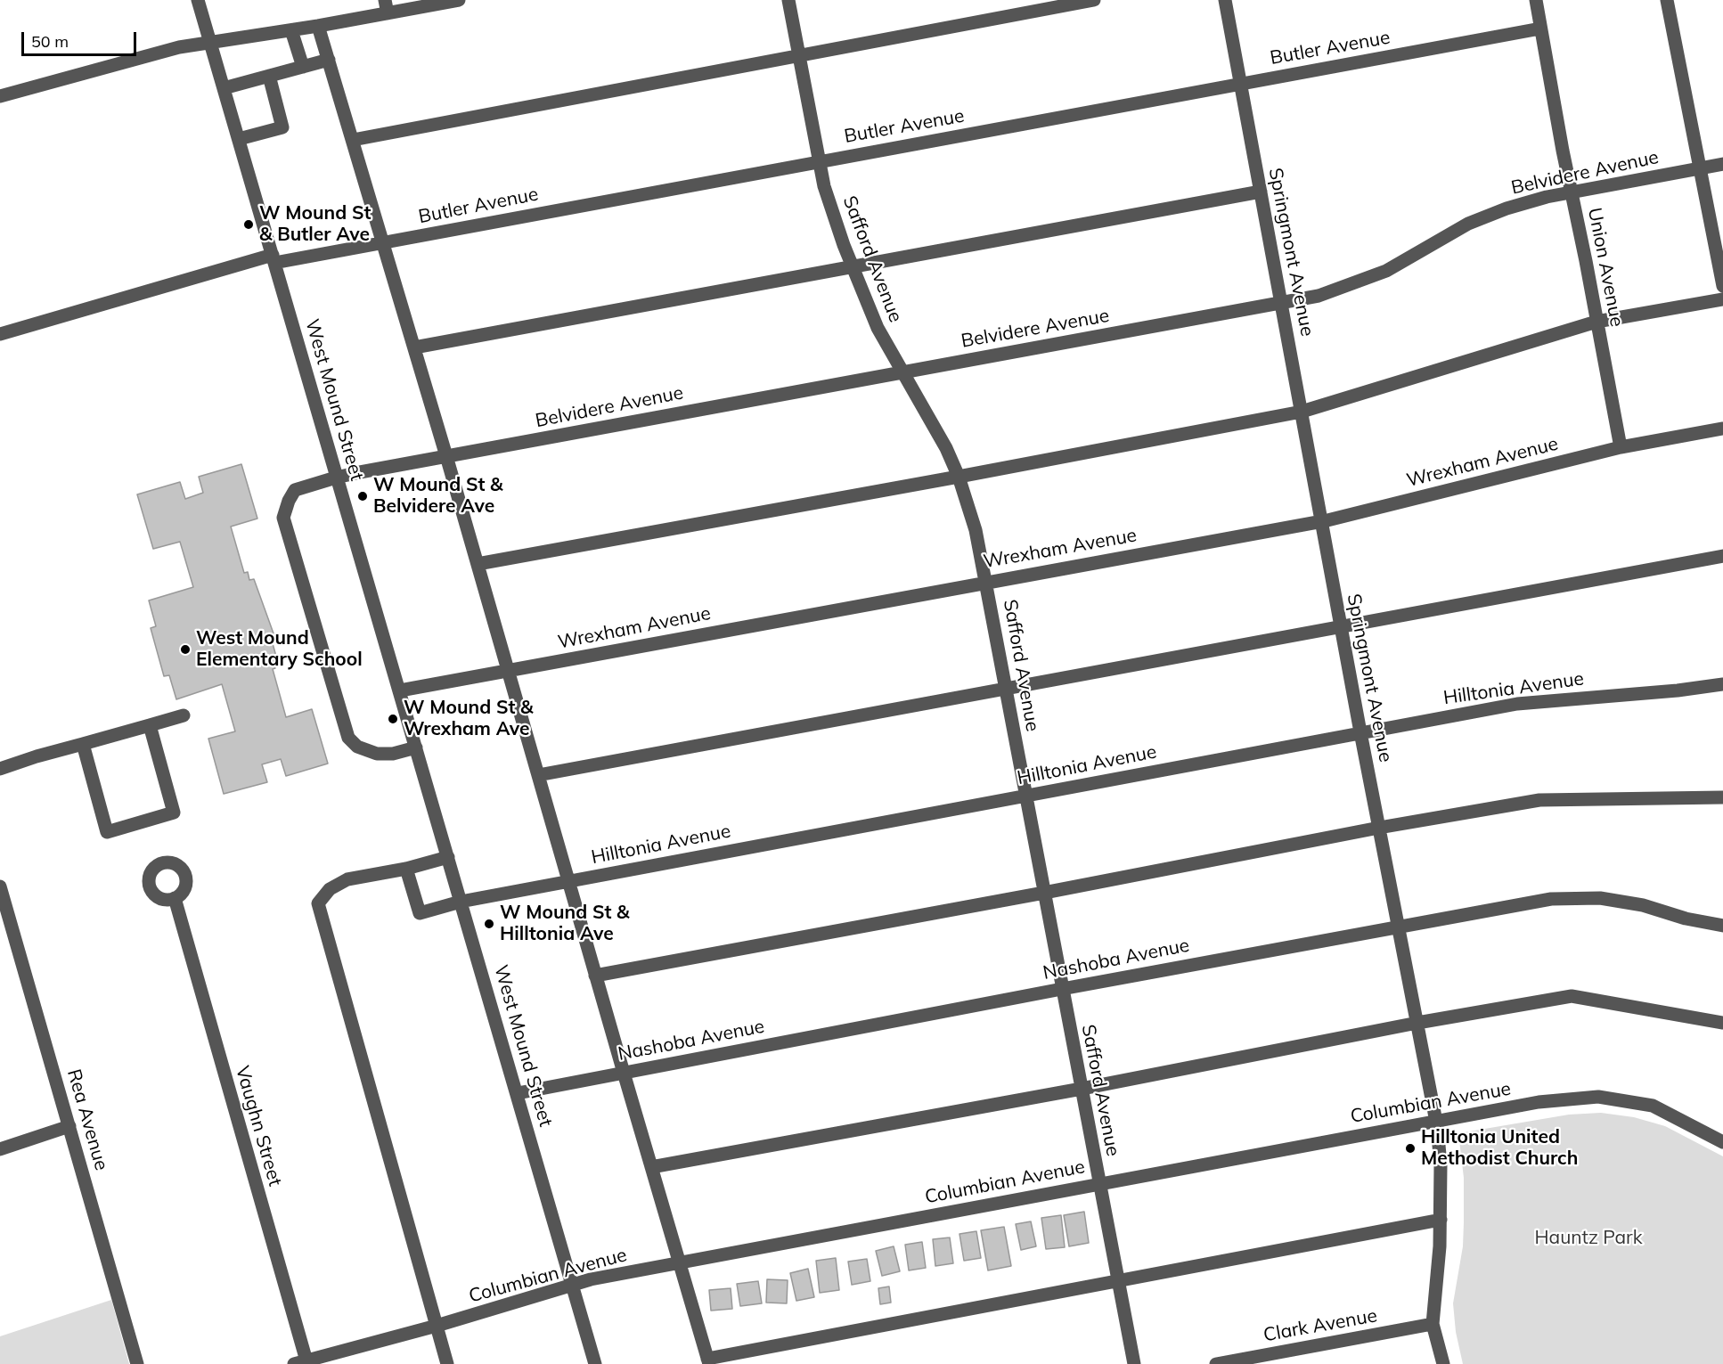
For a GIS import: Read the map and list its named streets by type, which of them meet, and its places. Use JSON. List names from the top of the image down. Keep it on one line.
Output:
{"streets":{"street":["Butler Avenue","Belvidere Avenue","Springmont Avenue","Safford Avenue","Union Avenue","West Mound Street","Wrexham Avenue","Hilltonia Avenue","Nashoba Avenue","Columbian Avenue","Rea Avenue","Vaughn Street","Clark Avenue"]},"crossings":[["Butler Avenue","Springmont Avenue"],["Butler Avenue","Safford Avenue"],["Butler Avenue","Union Avenue"],["Butler Avenue","West Mound Street"],["Belvidere Avenue","Springmont Avenue"],["Belvidere Avenue","Safford Avenue"],["Belvidere Avenue","Union Avenue"],["Belvidere Avenue","West Mound Street"],["Springmont Avenue","Wrexham Avenue"],["Springmont Avenue","Hilltonia Avenue"],["Springmont Avenue","Nashoba Avenue"],["Springmont Avenue","Columbian Avenue"],["Springmont Avenue","Clark Avenue"],["Safford Avenue","Wrexham Avenue"],["Safford Avenue","Hilltonia Avenue"],["Safford Avenue","Nashoba Avenue"],["Safford Avenue","Columbian Avenue"],["Union Avenue","Wrexham Avenue"],["West Mound Street","Wrexham Avenue"],["West Mound Street","Hilltonia Avenue"],["West Mound Street","Nashoba Avenue"],["West Mound Street","Columbian Avenue"],["Columbian Avenue","Vaughn Street"]],"parks":["Hauntz Park"],"places":["W Mound St & Butler Ave","W Mound St & Belvidere Ave","West Mound Elementary School","W Mound St & Wrexham Ave","W Mound St & Hilltonia Ave","Hilltonia United Methodist Church"],"scale_bar":"50 m"}
